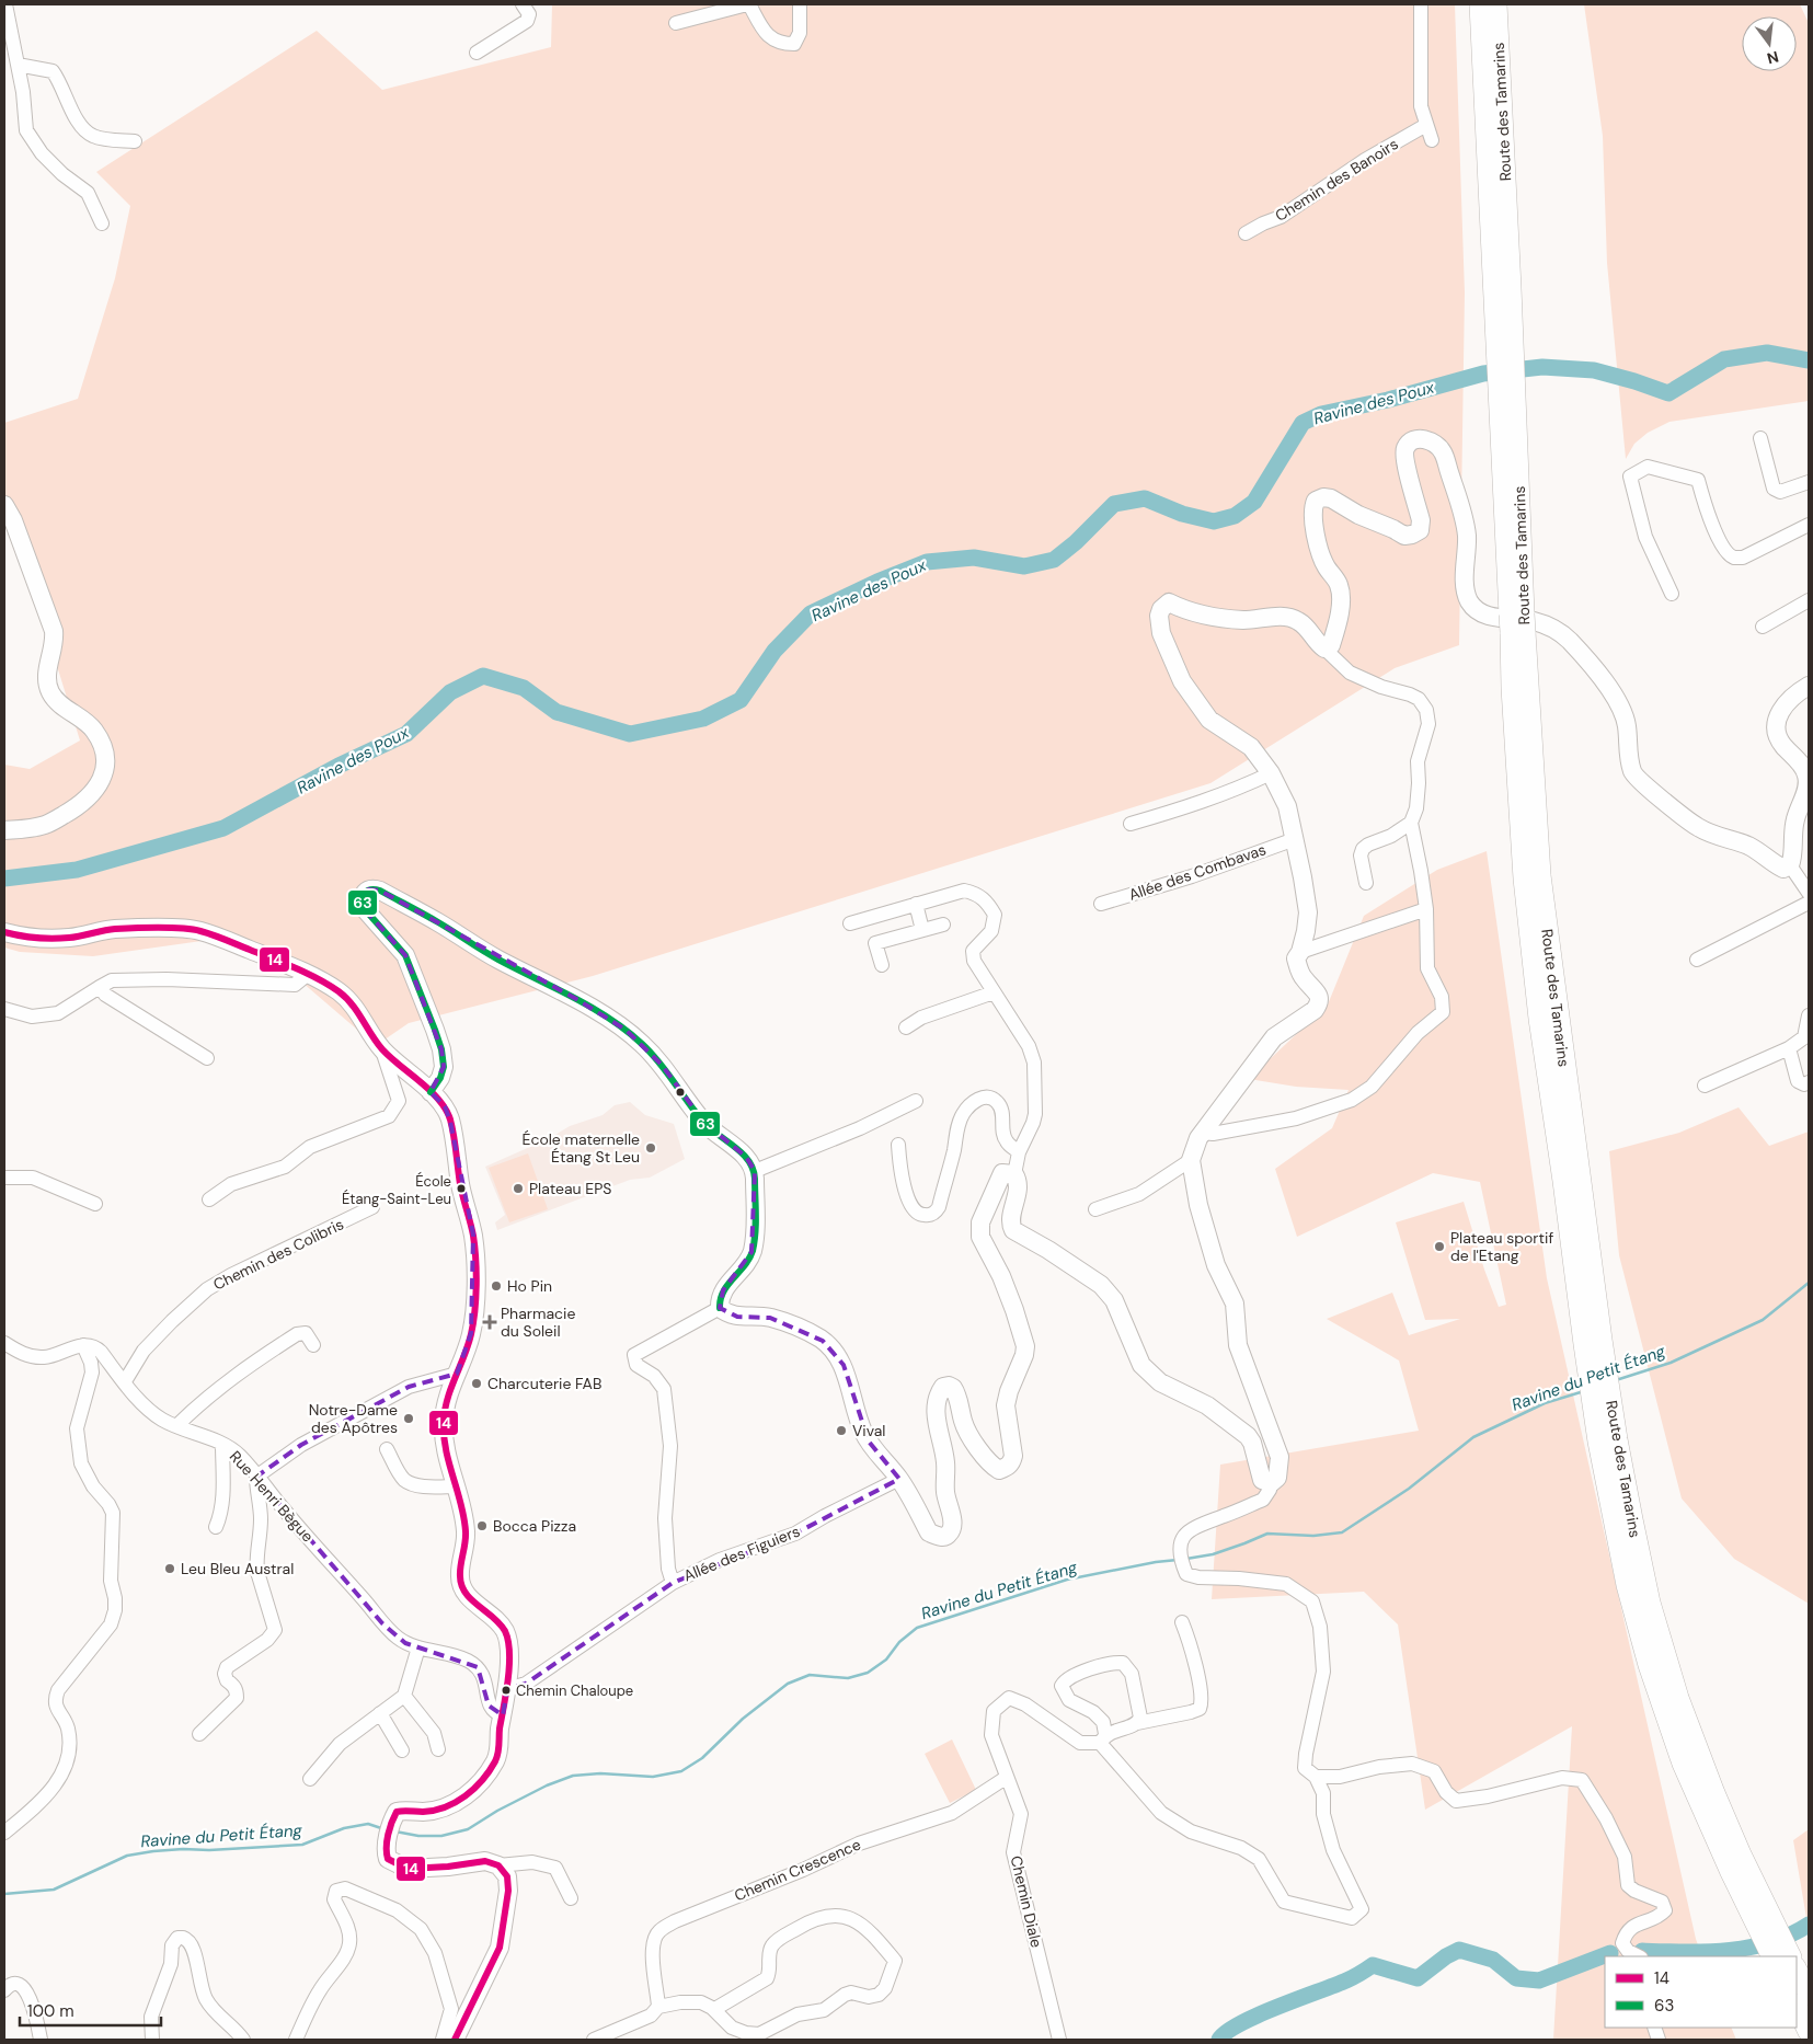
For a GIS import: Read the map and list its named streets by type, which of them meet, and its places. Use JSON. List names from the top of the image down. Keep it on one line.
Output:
{"streets":{"highway":["Route des Tamarins"],"street":["Chemin des Banoirs","Allée des Combavas","Chemin des Colibris","Rue Henri Bègue","Allée des Figuiers","Chemin Crescence","Chemin Diale"]},"crossings":[["Chemin des Colibris","Rue Henri Bègue"],["Chemin Crescence","Chemin Diale"]],"water":["Ravine des Poux","Ravine du Petit Étang"],"places":{"other":["École maternelle Étang St Leu","École Étang-Saint-Leu","Plateau EPS","Plateau sportif de l'Etang","Ho Pin","Charcuterie FAB","Notre-Dame des Apôtres","Vival","Bocca Pizza","Leu Bleu Austral","Chemin Chaloupe"],"health":["Pharmacie du Soleil"]},"lines":["transit line 63","transit line 14"],"legend":["14","63"],"scale_bar":"100 m","north":"bottom"}
